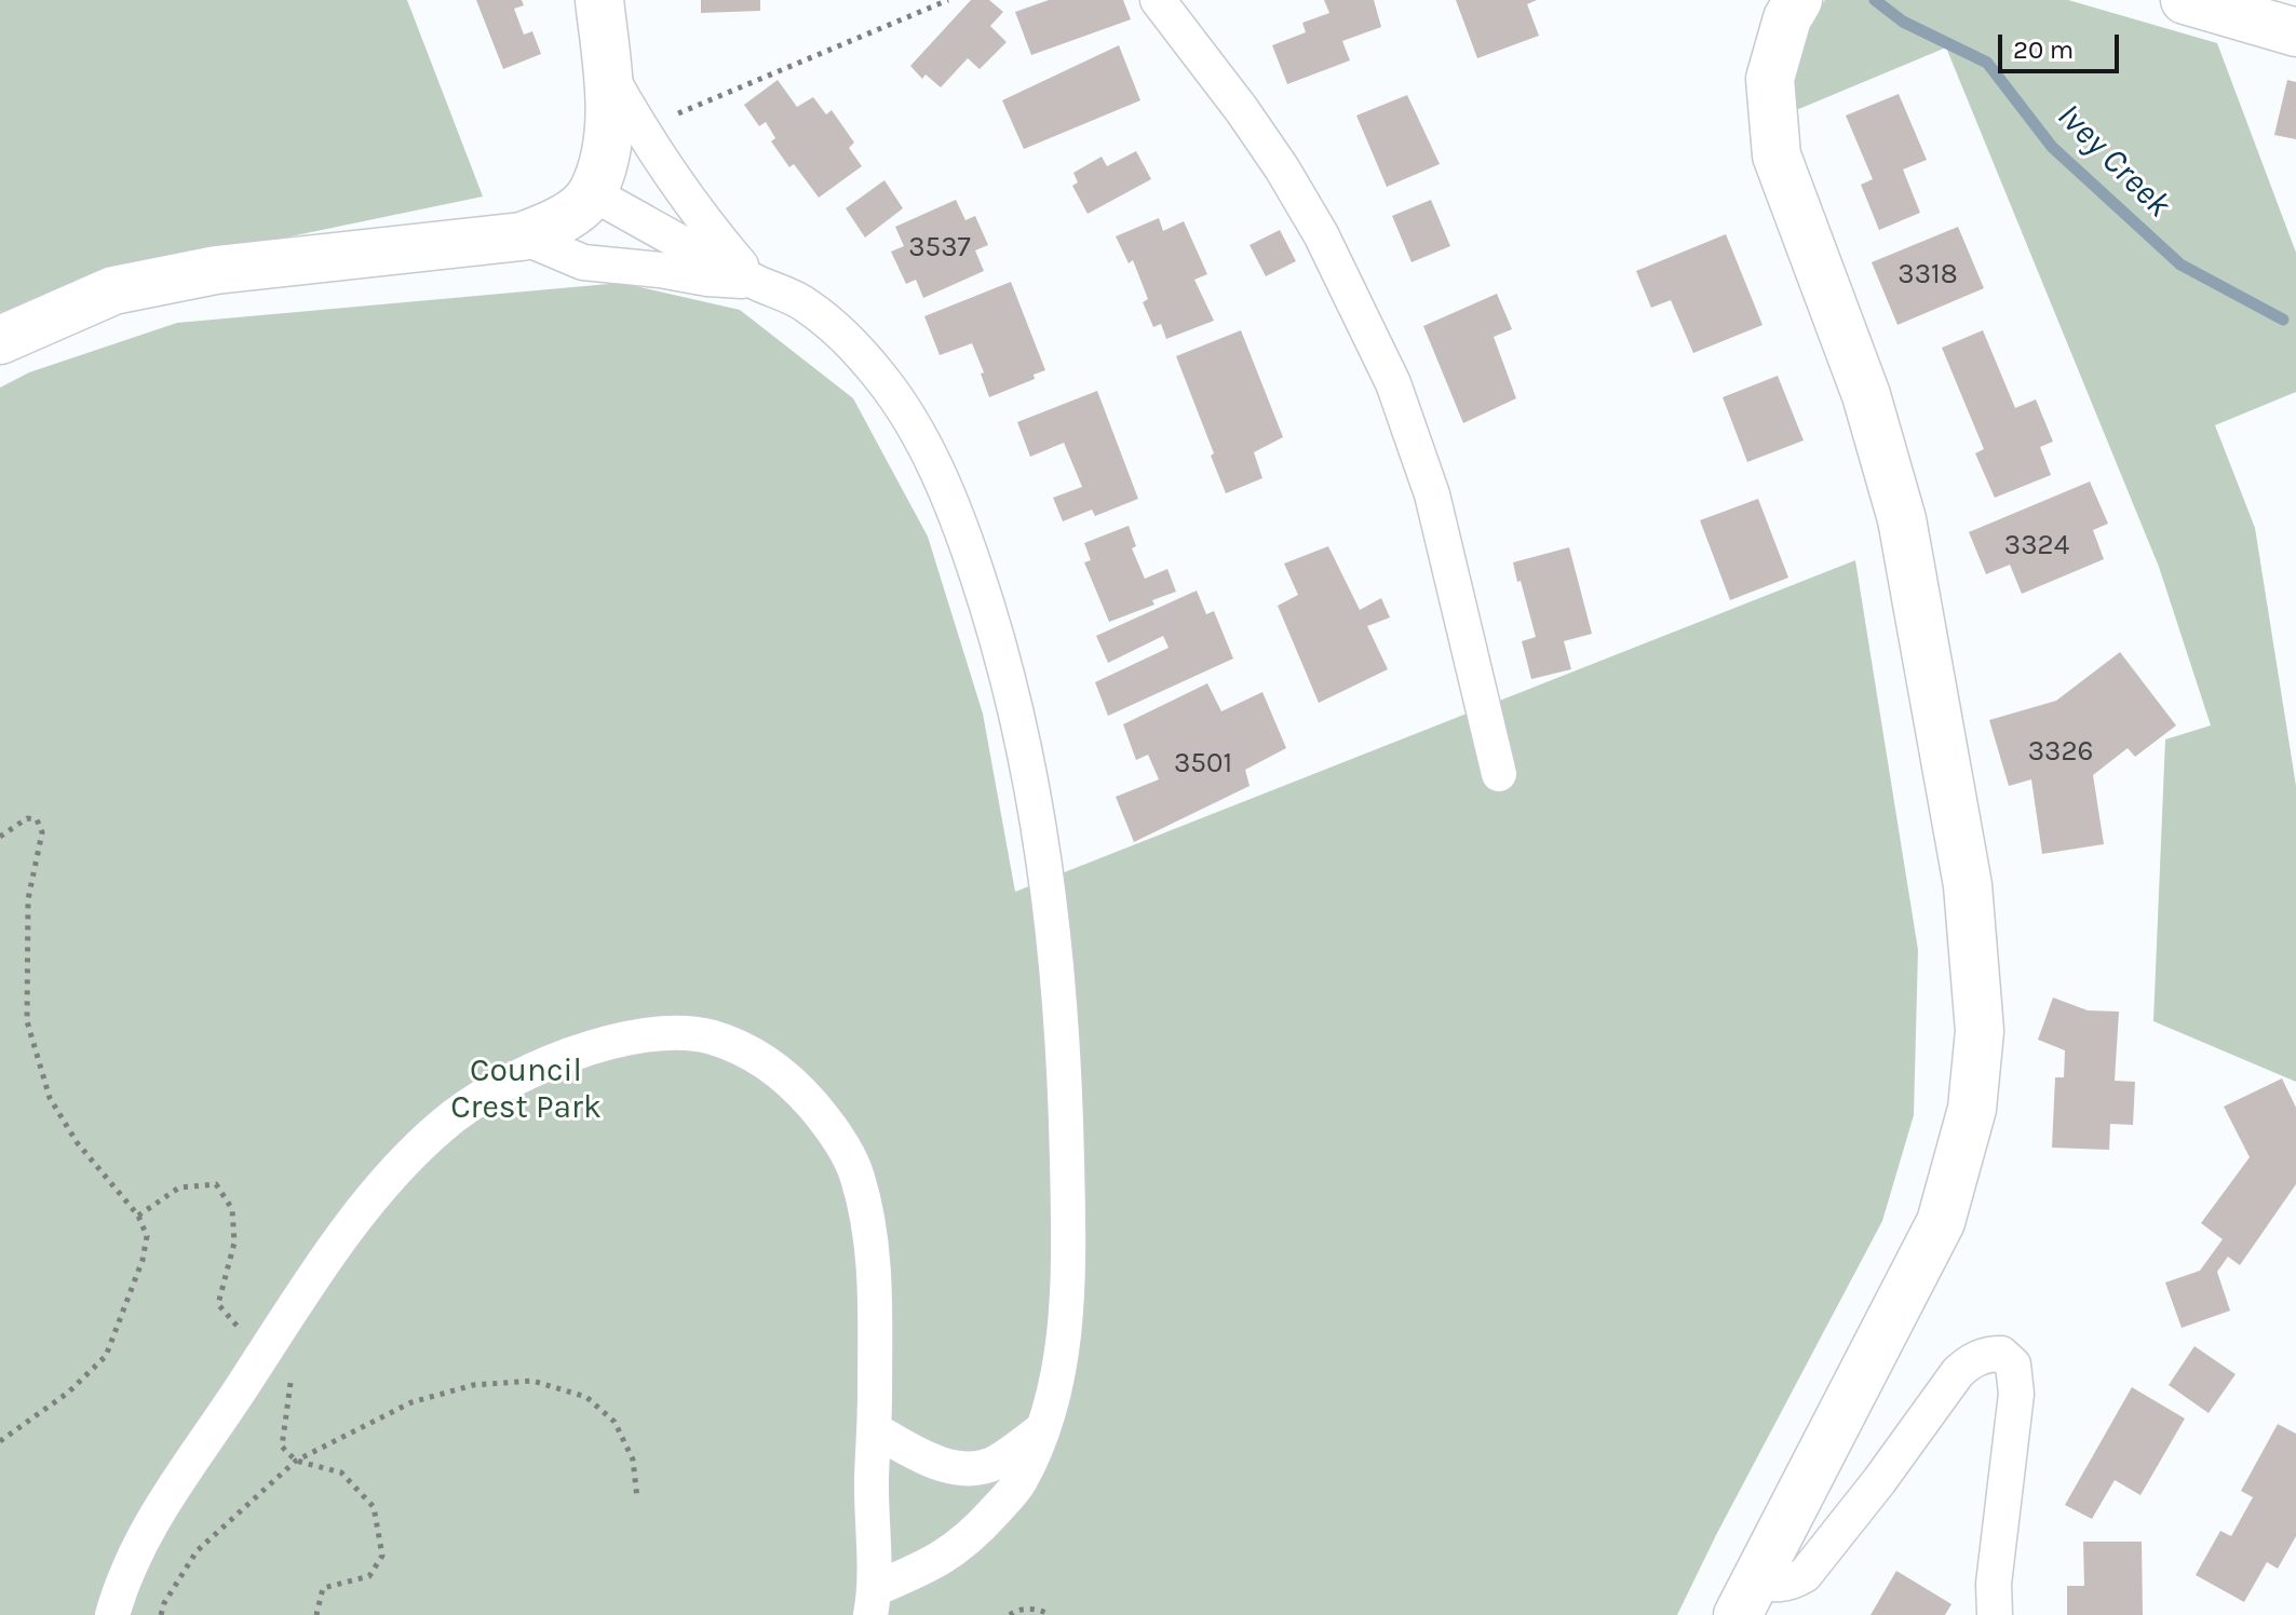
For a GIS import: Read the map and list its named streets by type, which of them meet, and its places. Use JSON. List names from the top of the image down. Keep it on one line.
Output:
{"water":["Ivey Creek"],"parks":["Council Crest Park"],"house_numbers":["3537","3318","3324","3326","3501"],"scale_bar":"20 m"}
